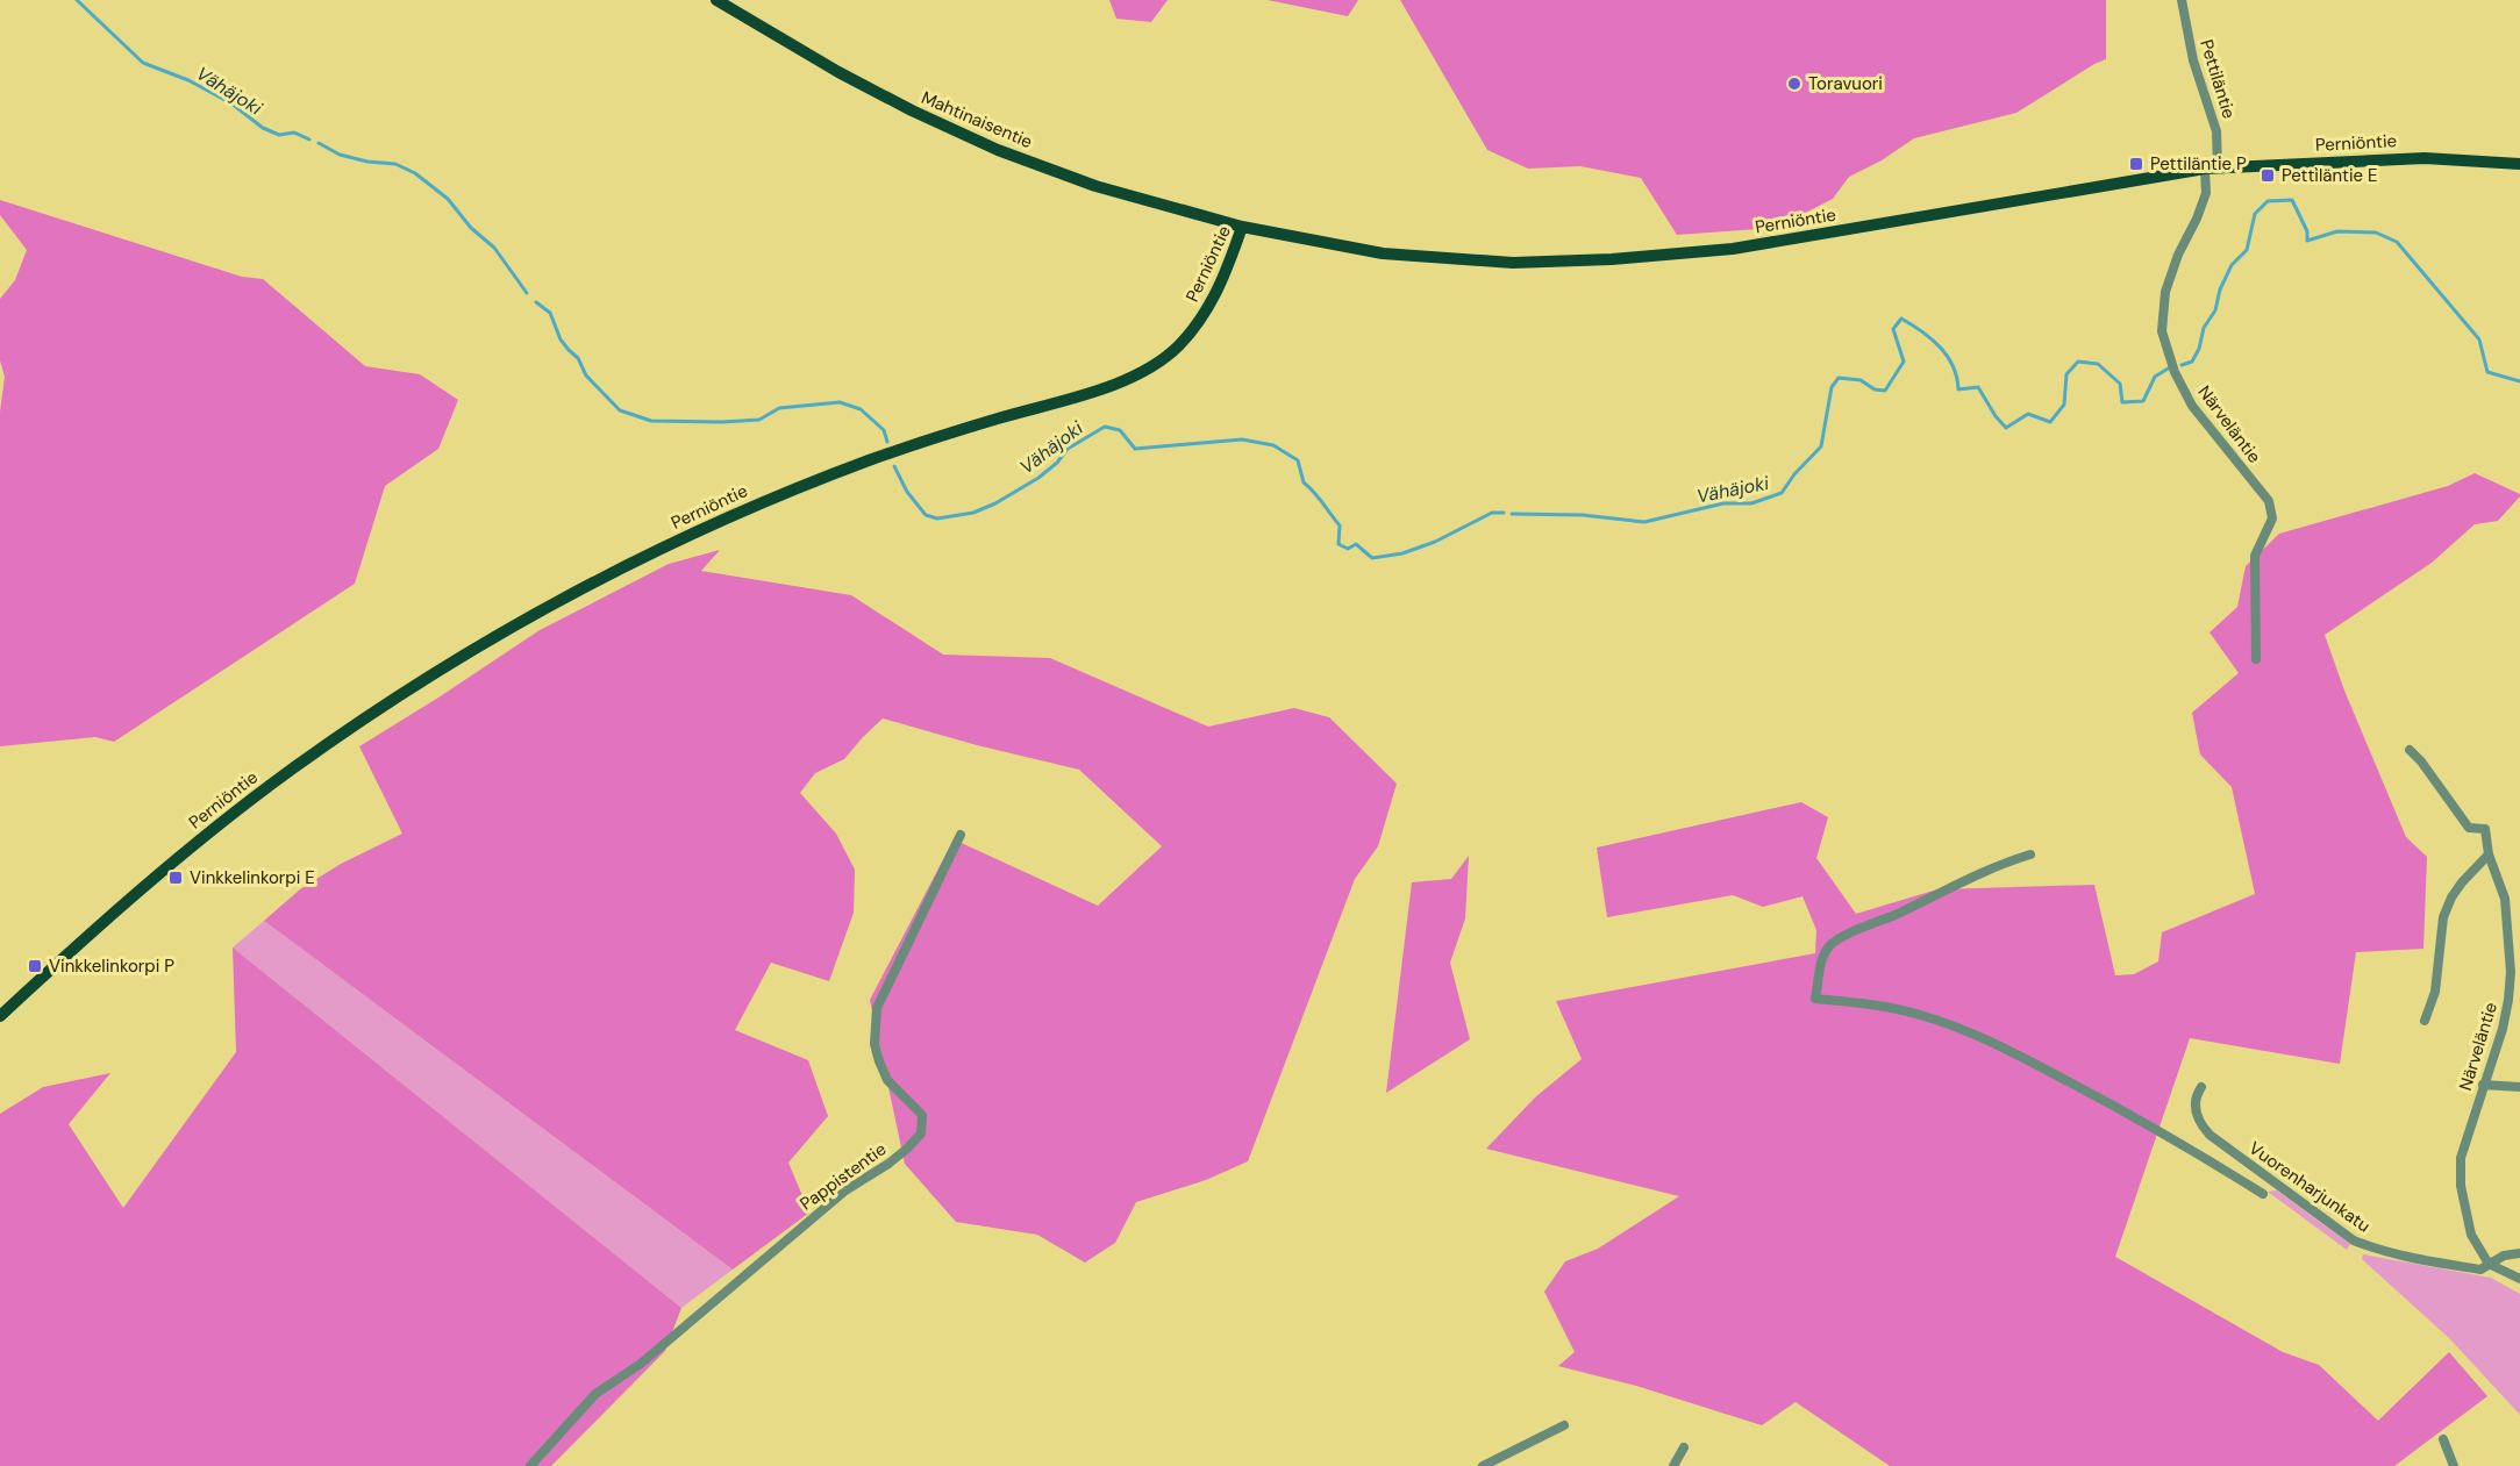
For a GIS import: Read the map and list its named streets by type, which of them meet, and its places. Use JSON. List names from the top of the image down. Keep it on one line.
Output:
{"streets":{"main road":["Mahtinaisentie","Perniöntie"],"street":["Pettiläntie","Närveläntie","Pappistentie","Vuorenharjunkatu"]},"crossings":[["Pettiläntie","Perniöntie"],["Pettiläntie","Närveläntie"],["Mahtinaisentie","Perniöntie"],["Perniöntie","Närveläntie"],["Närveläntie","Vuorenharjunkatu"]],"water":["Vähäjoki"],"places":{"other":["Toravuori"],"transit":["Pettiläntie P","Pettiläntie E","Vinkkelinkorpi E","Vinkkelinkorpi P"]}}
